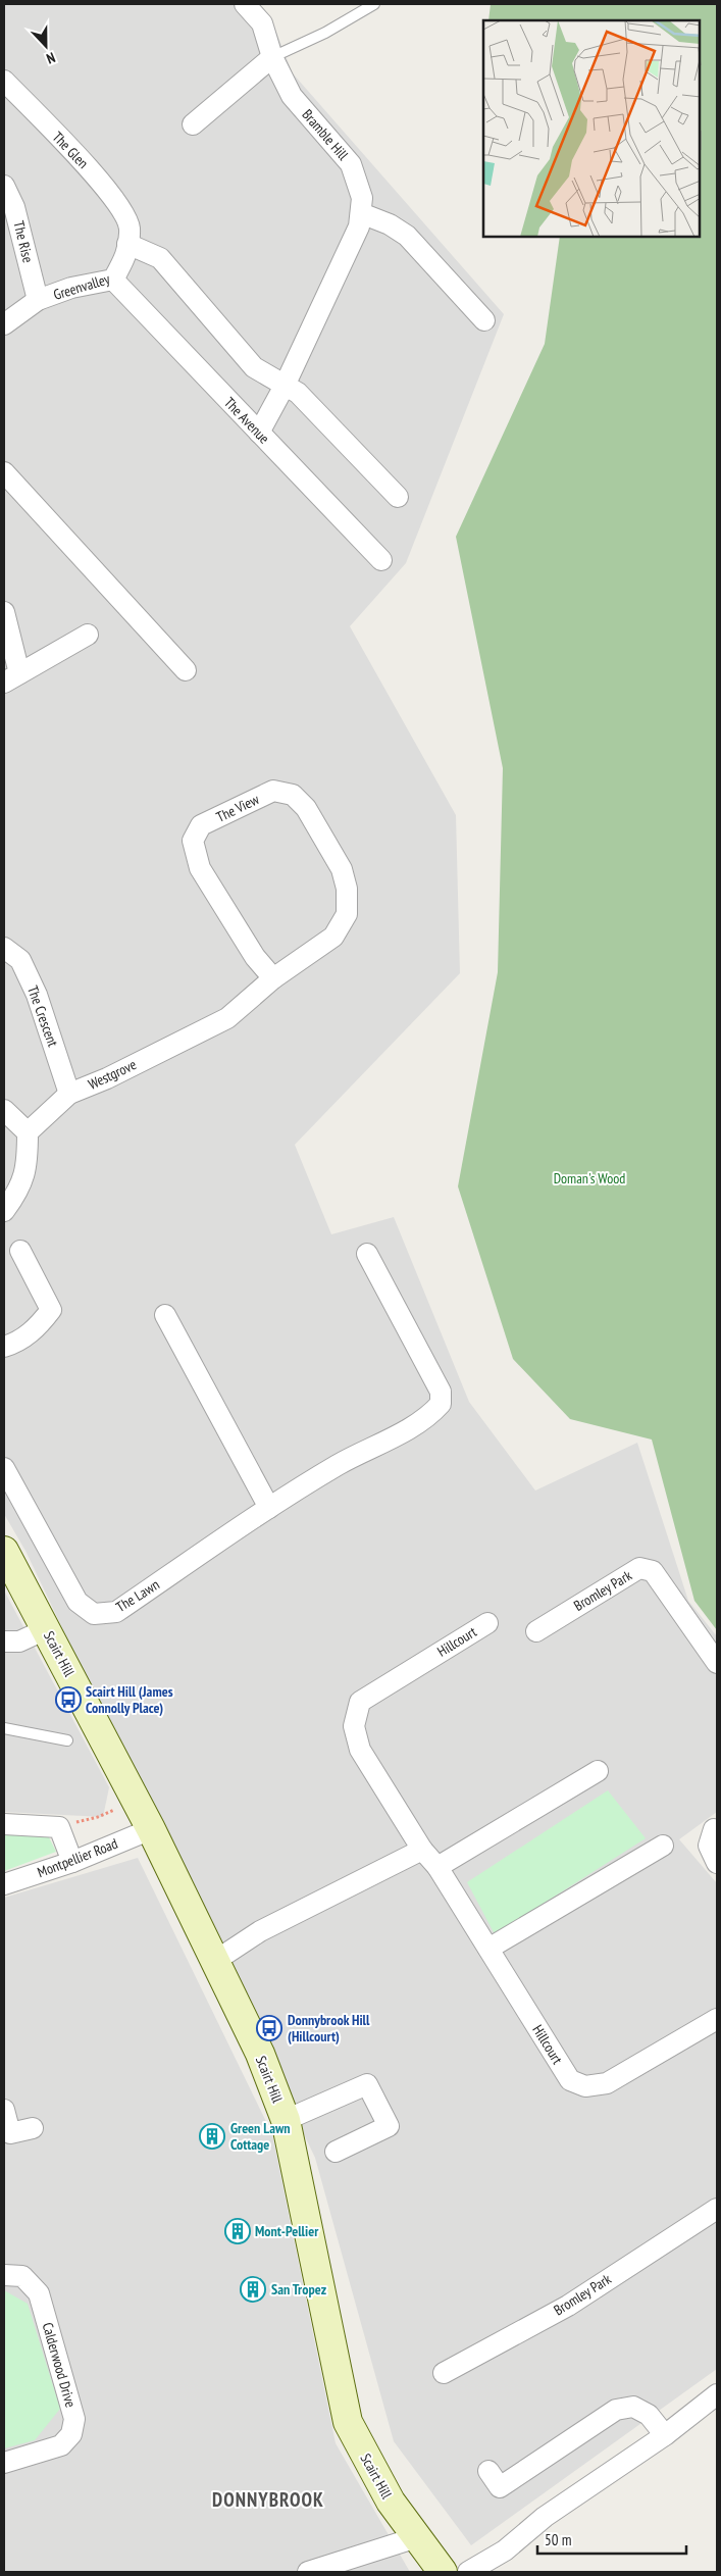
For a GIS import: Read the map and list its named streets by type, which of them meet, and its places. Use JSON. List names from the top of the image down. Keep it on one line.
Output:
{"streets":{"street":["Bramble Hill","The Glen","The Rise","Greenvalley","The Avenue","The View","The Crescent","Westgrove","Bromley Park","The Lawn","Hillcourt","Scairt Hill","Montpellier Road","Calderwood Drive"]},"crossings":[["Bramble Hill","The Avenue"],["The Glen","Greenvalley"],["The Rise","Greenvalley"],["Greenvalley","The Avenue"],["The View","Westgrove"],["The Crescent","Westgrove"],["Scairt Hill","Montpellier Road"]],"districts":["DONNYBROOK"],"parks":["Doman's Wood"],"places":{"bus stop":["Scairt Hill (James Connolly Place)","Donnybrook Hill (Hillcourt)"],"building":["Green Lawn Cottage","Mont-Pellier","San Tropez"]},"scale_bar":"50 m","north":"bottom"}
